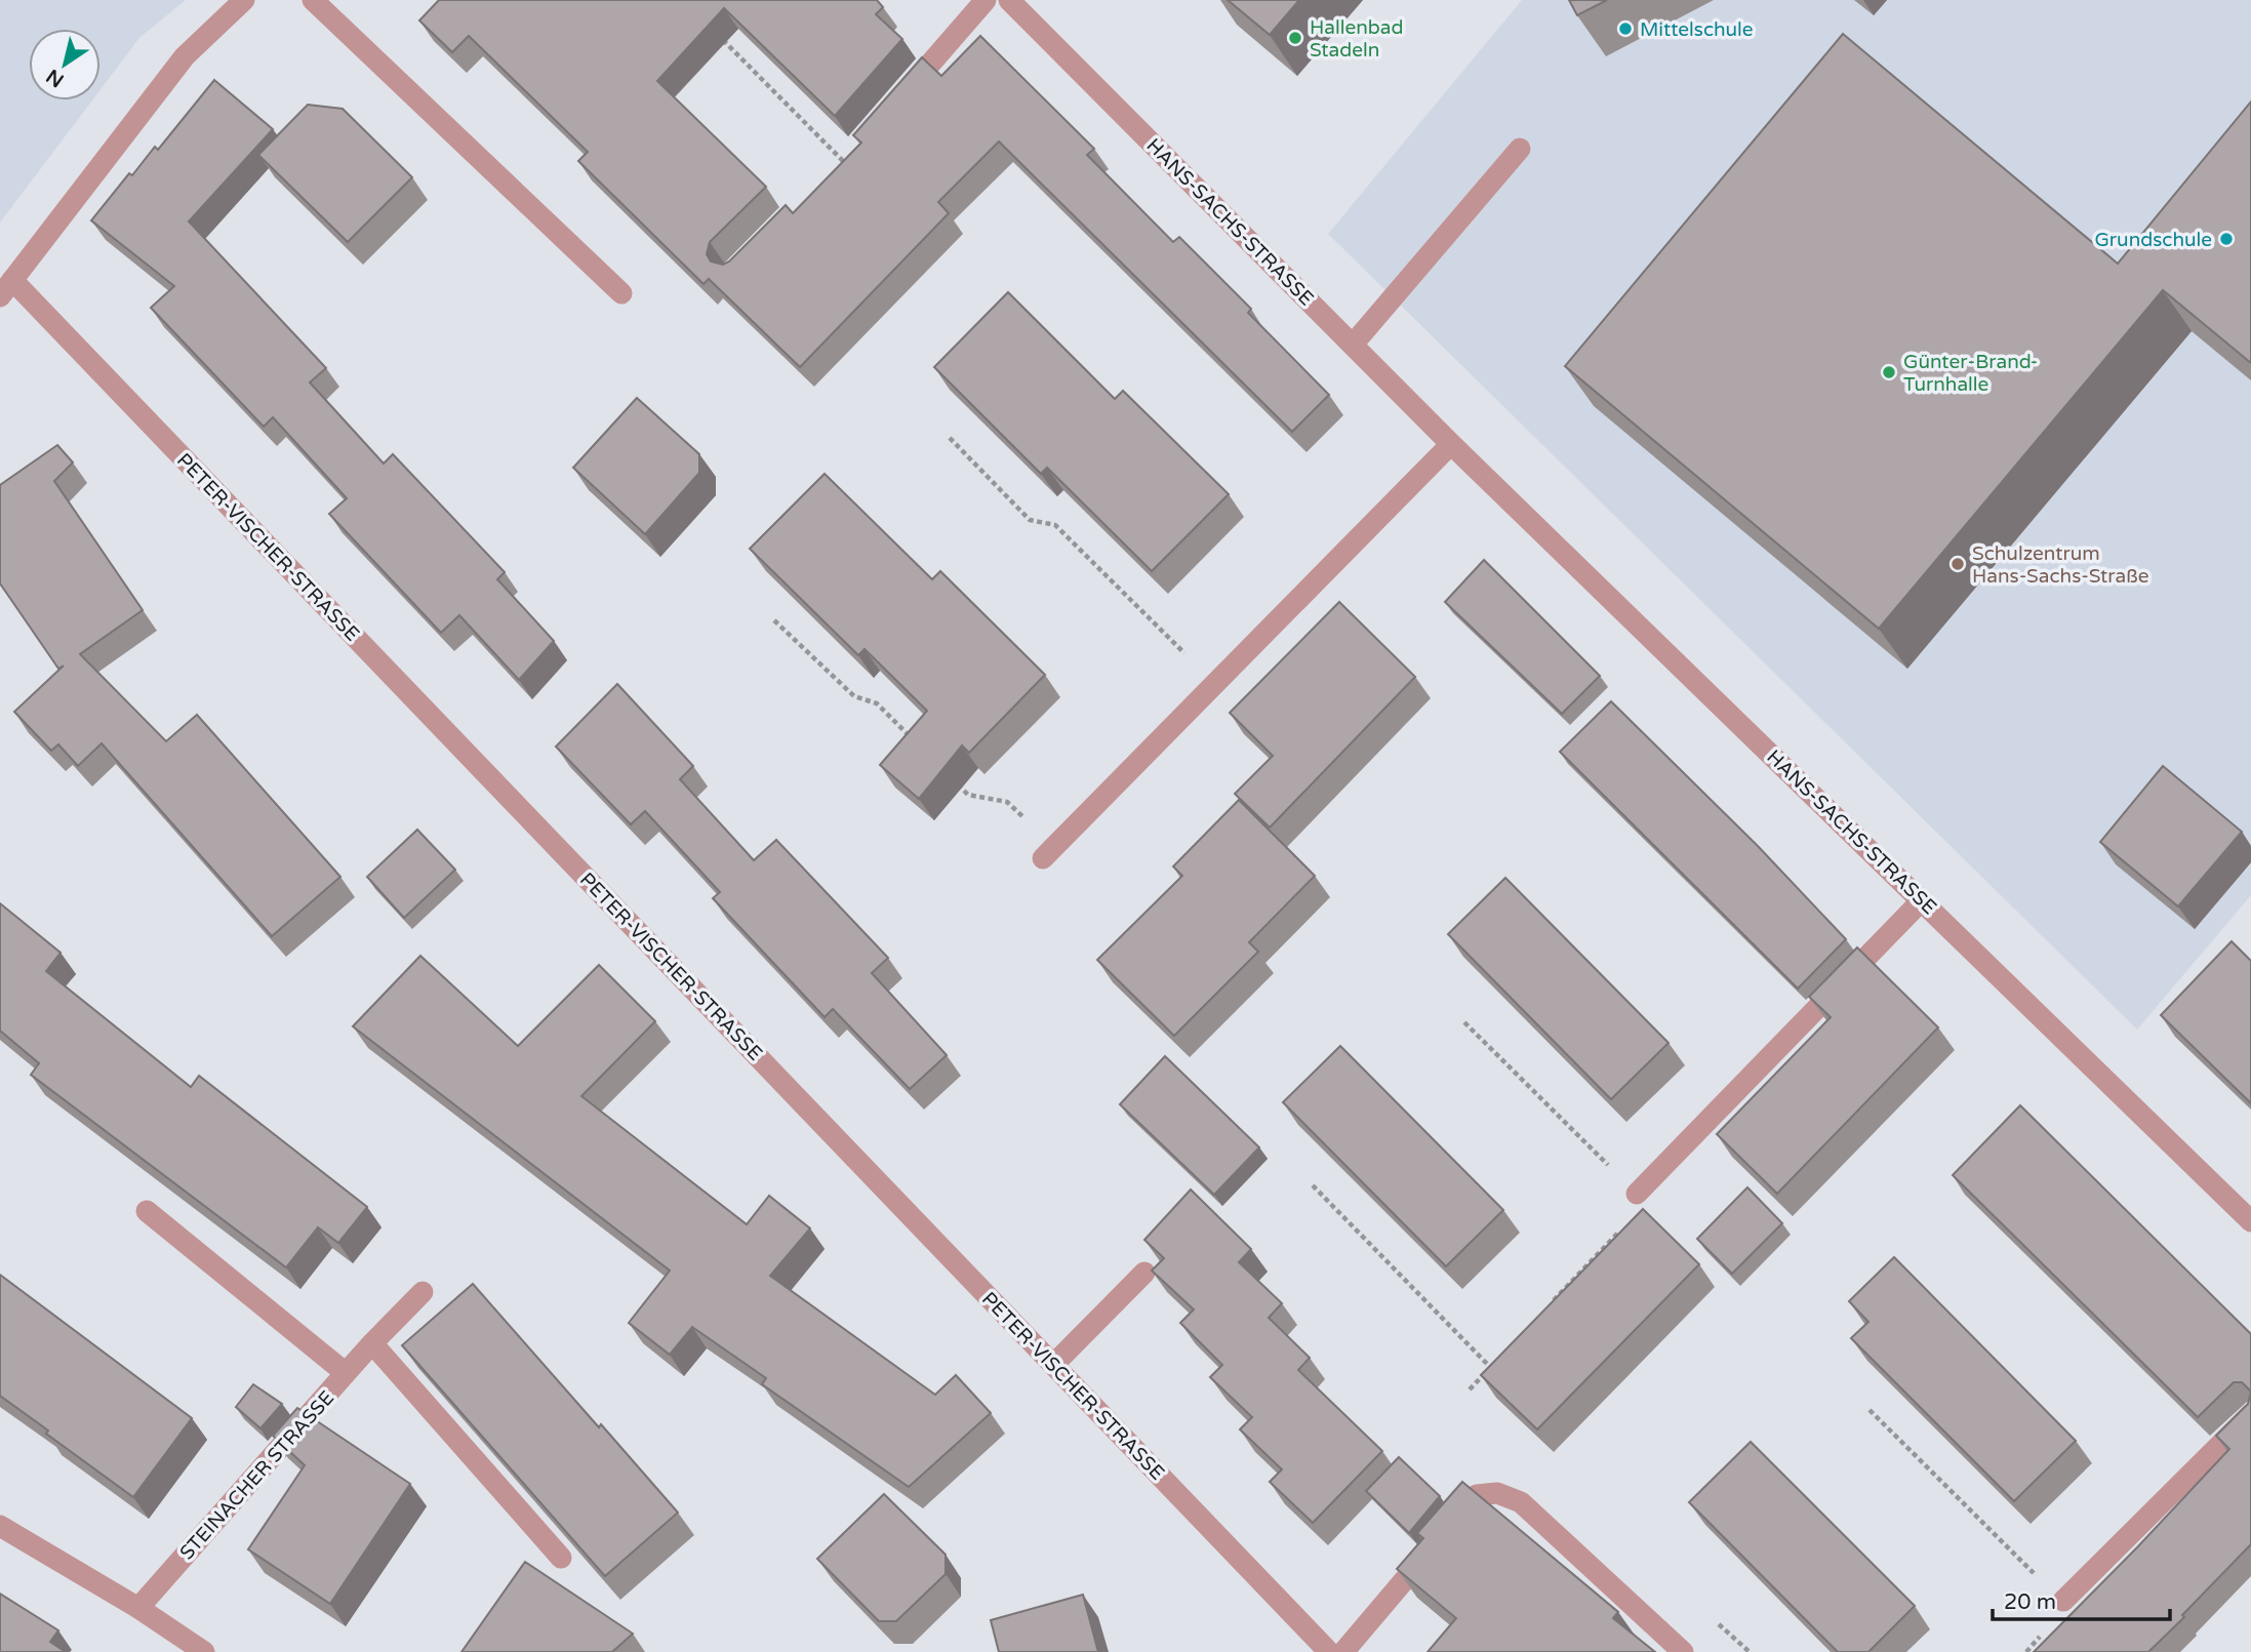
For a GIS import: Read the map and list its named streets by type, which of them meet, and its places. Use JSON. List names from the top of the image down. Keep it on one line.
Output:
{"streets":{"street":["HANS-SACHS-STRASSE","PETER-VISCHER-STRASSE","STEINACHER STRASSE"]},"places":["Mittelschule","Hallenbad Stadeln","Grundschule","Günter-Brand- Turnhalle","Schulzentrum Hans-Sachs-Straße"],"scale_bar":"20 m","north":"bottom left"}
